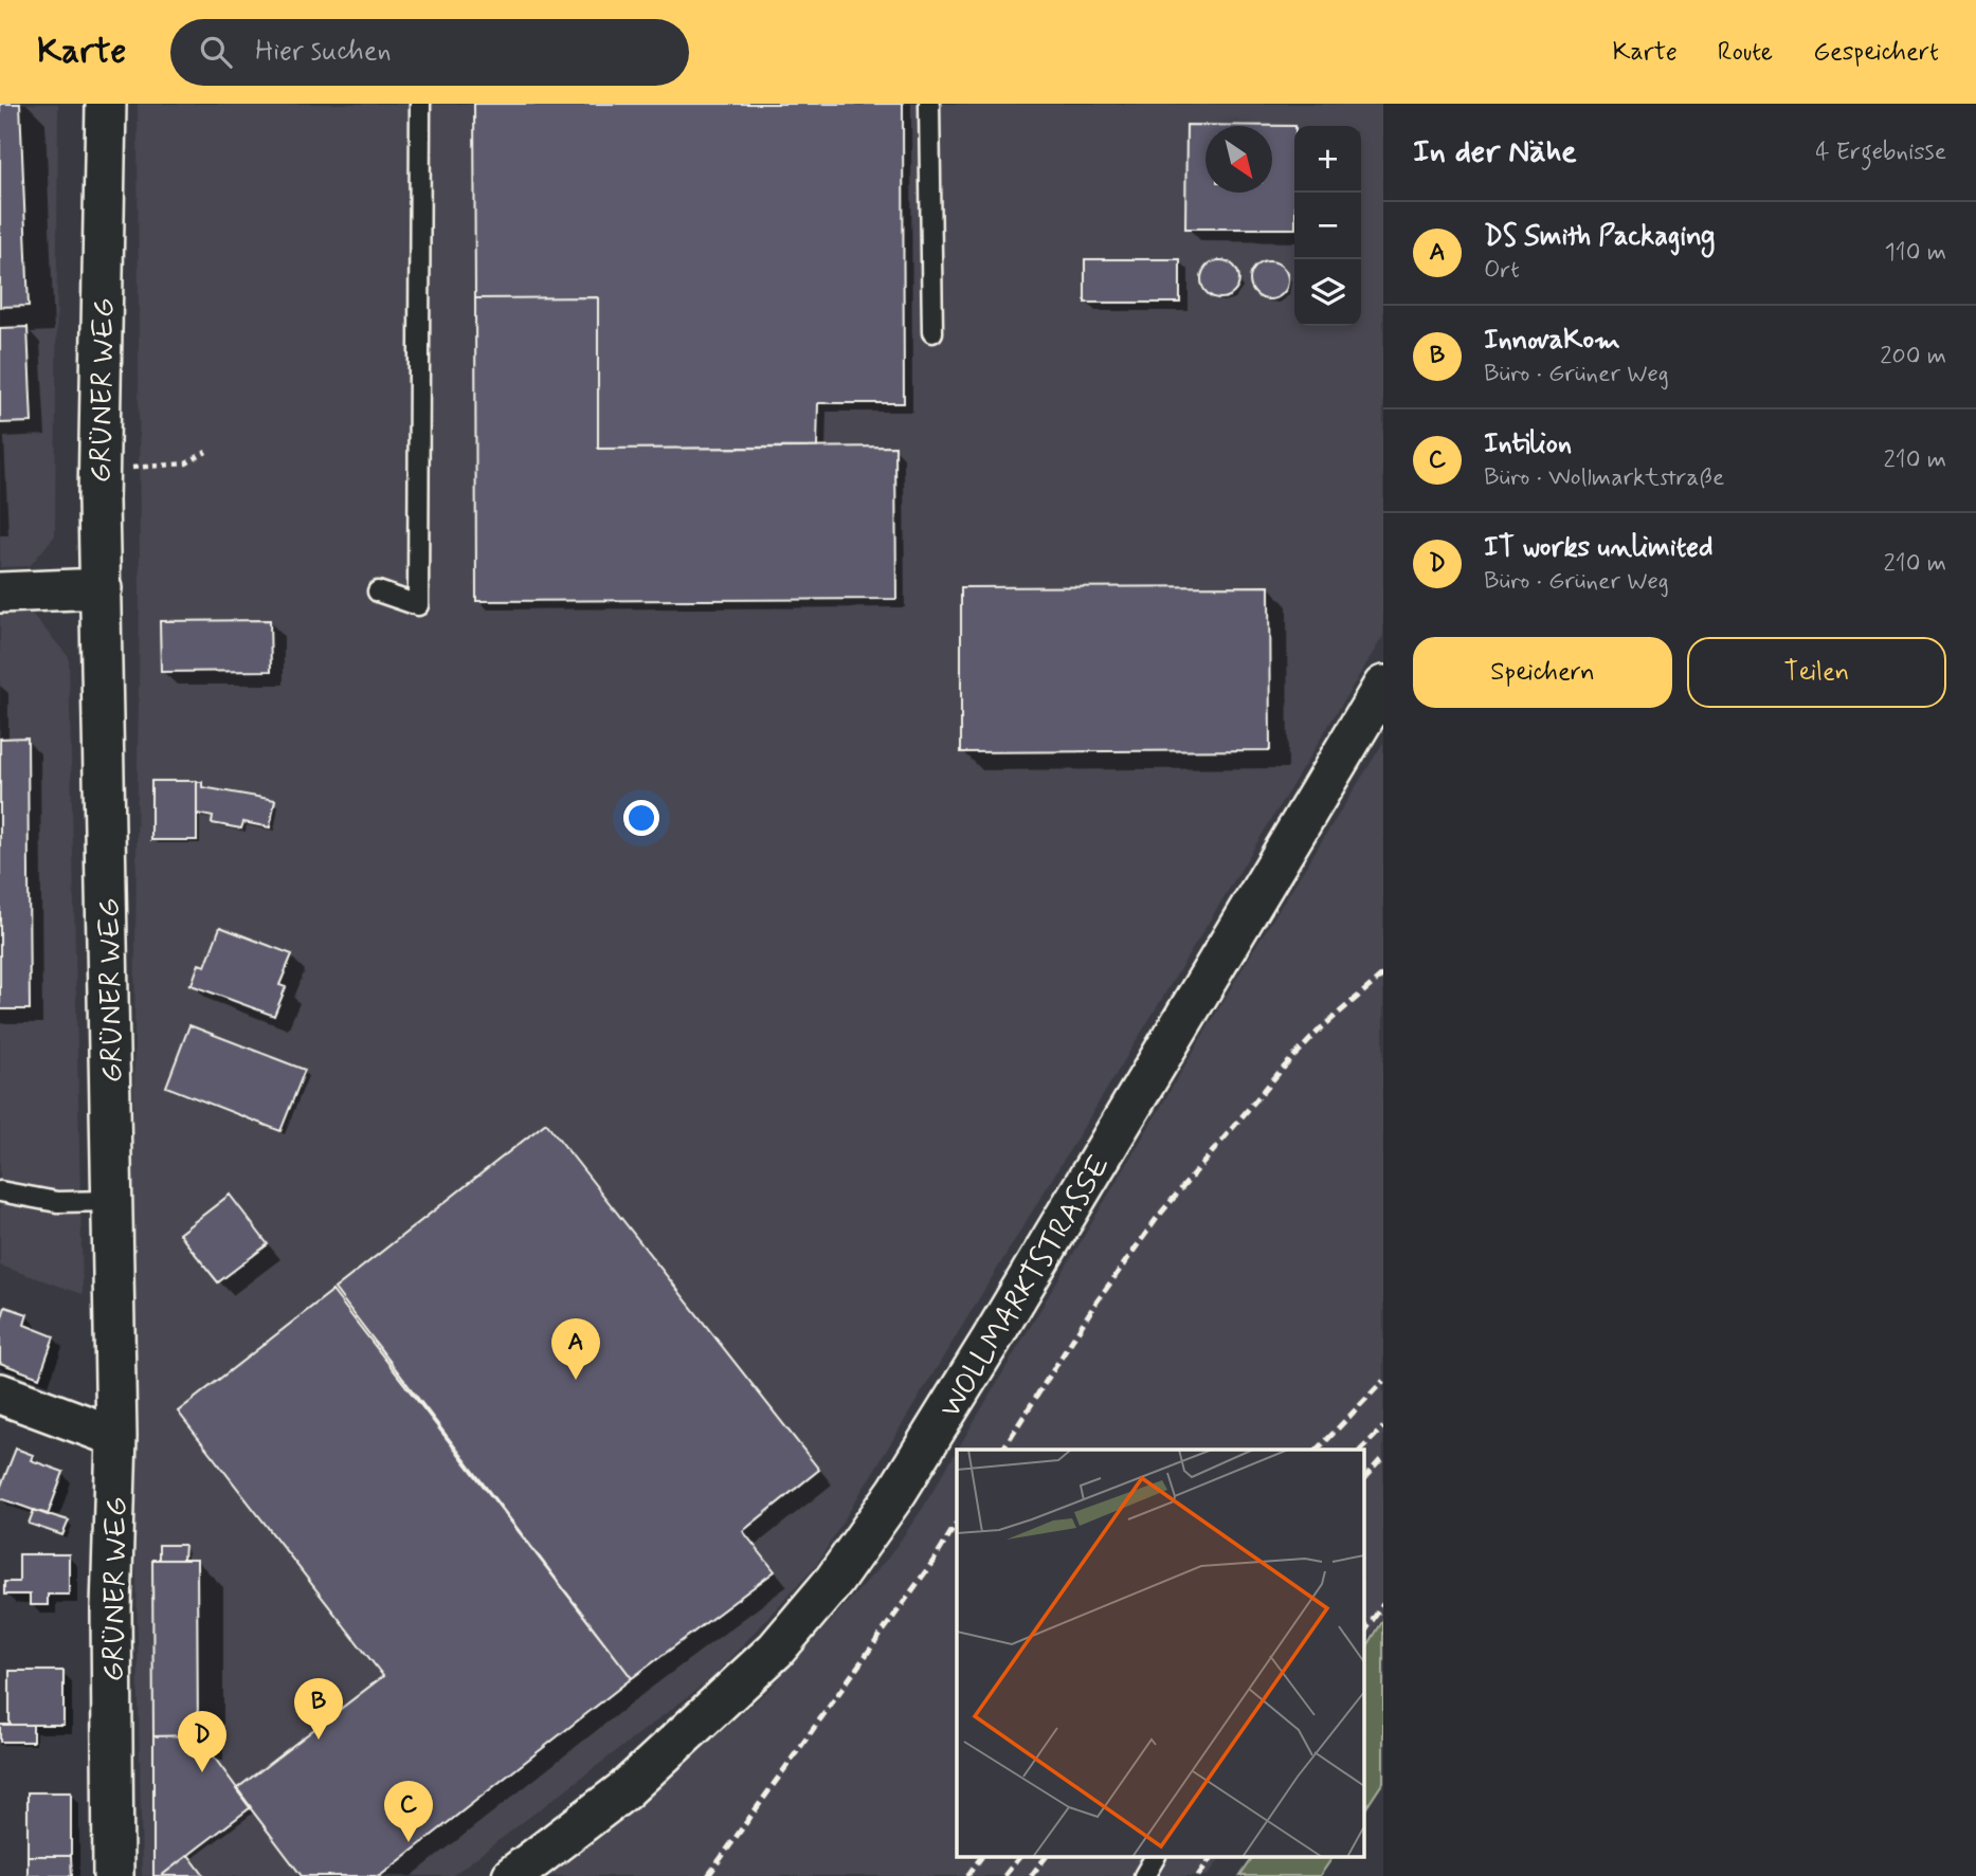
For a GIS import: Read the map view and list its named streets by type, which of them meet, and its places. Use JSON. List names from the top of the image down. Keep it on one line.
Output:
{"streets":{"street":["GRÜNER WEG","WOLLMARKTSTRASSE"]},"north":"bottom right","page":{"header":"Karte","search":"Hier suchen","nav":["Karte","Route","Gespeichert"],"heading":["In der Nähe","4 Ergebnisse"],"map_buttons":["+","−"],"list":[{"mark":"A","name":"DS Smith Packaging","note":"Ort","value":"110 m"},{"mark":"B","name":"InnovaKom","note":"Büro · Grüner Weg","value":"200 m"},{"mark":"C","name":"Intilion","note":"Büro · Wollmarktstraße","value":"210 m"},{"mark":"D","name":"IT works unlimited","note":"Büro · Grüner Weg","value":"210 m"}],"buttons":["Speichern","Teilen"],"pins":["A","B","D","C"]}}
